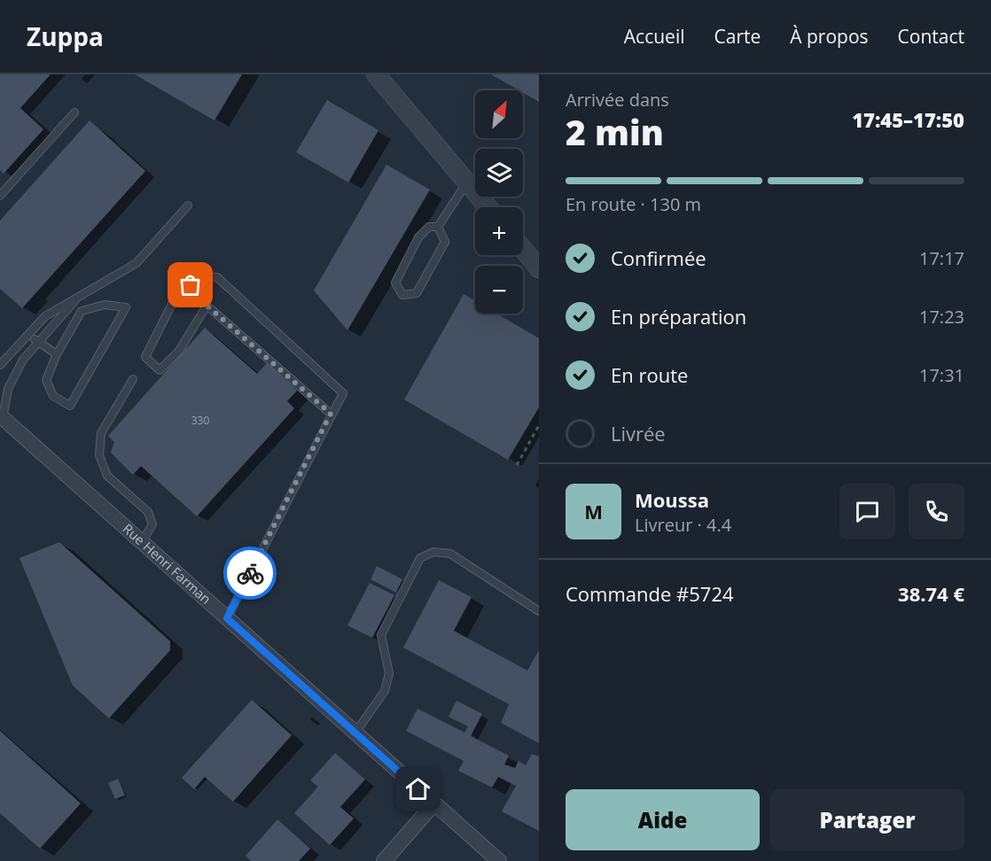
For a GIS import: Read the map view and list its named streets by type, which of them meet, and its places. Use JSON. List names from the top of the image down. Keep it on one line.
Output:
{"streets":{"street":["Rue Henri Farman"]},"house_numbers":["330"],"north":"top right","page":{"header":"Zuppa","nav":["Accueil","Carte","À propos","Contact"],"heading":["2 min","Arrivée dans","17:45–17:50"],"panel":["Moussa","Livreur · 4.4","Commande #5724","38.74 €"],"map_buttons":["+","−"],"bar":"En route · 130 m","list":[["Confirmée","17:17"],["En préparation","17:23"],["En route","17:31"],"Livrée"],"round":"M","buttons":["Aide","Partager"]}}
